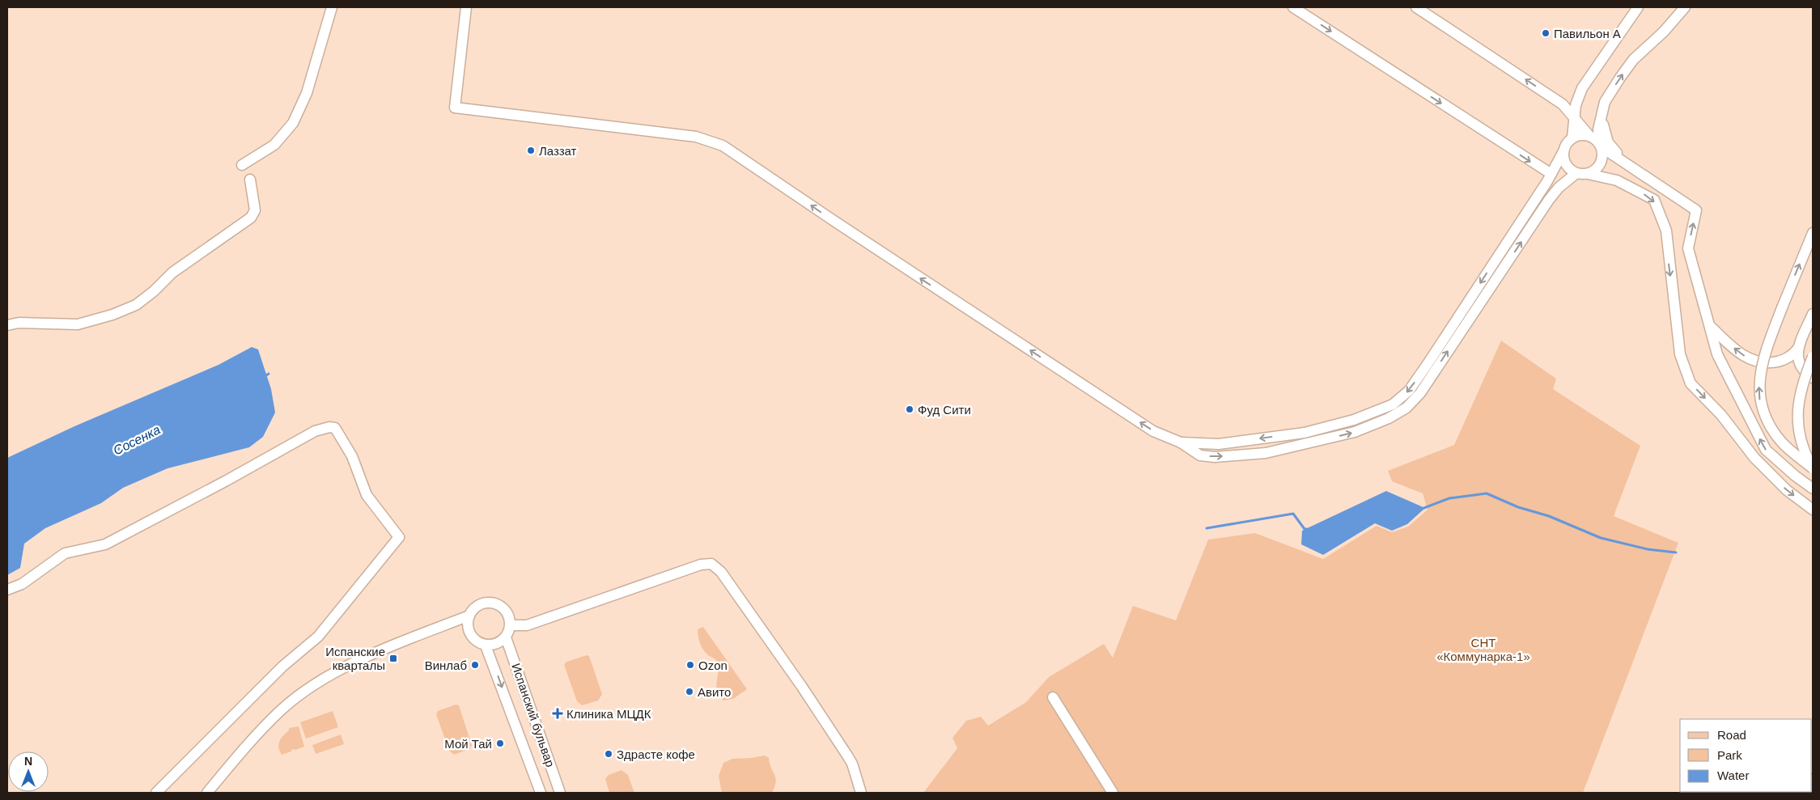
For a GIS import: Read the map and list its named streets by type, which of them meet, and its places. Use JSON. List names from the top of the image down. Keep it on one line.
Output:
{"streets":{"street":["Испанский бульвар"]},"water":["Сосенка"],"parks":["СНТ «Коммунарка-1»"],"places":{"other":["Павильон А","Лаззат","Фуд Сити","Винлаб","Ozon","Авито","Мой Тай","Здрасте кофе"],"transit":["Испанские кварталы"],"health":["Клиника МЦДК"]},"legend":["Road","Park","Water"],"north":"top"}
